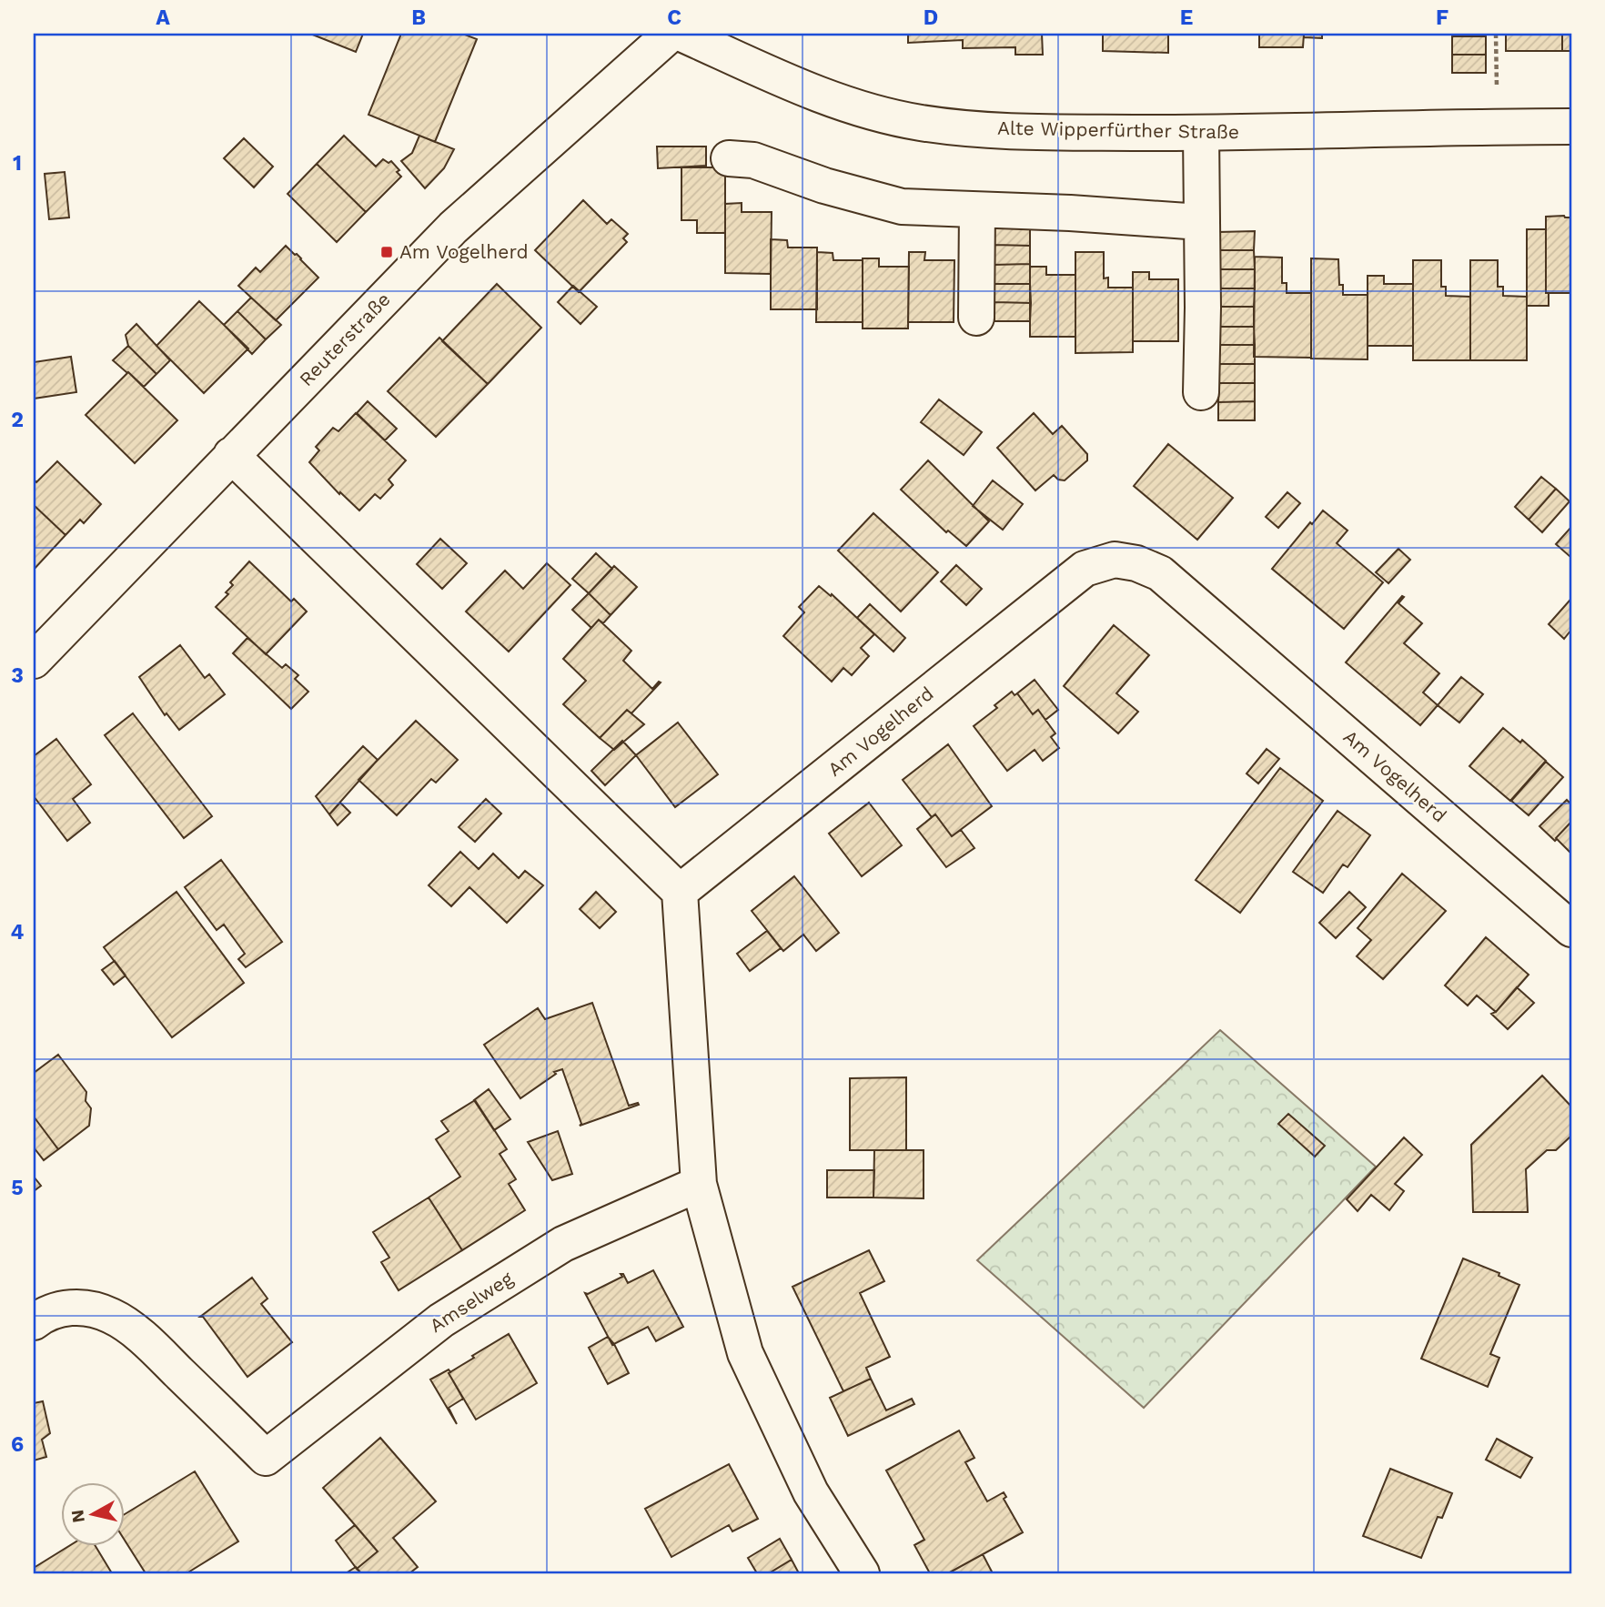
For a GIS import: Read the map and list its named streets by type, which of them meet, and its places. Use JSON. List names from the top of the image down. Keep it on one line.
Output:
{"streets":{"street":["Alte Wipperfürther Straße","Reuterstraße","Am Vogelherd","Amselweg"]},"places":{"transit":["Am Vogelherd"]},"north":"left","grid":{"columns":["A","B","C","D","E","F"],"rows":["1","2","3","4","5","6"]}}
